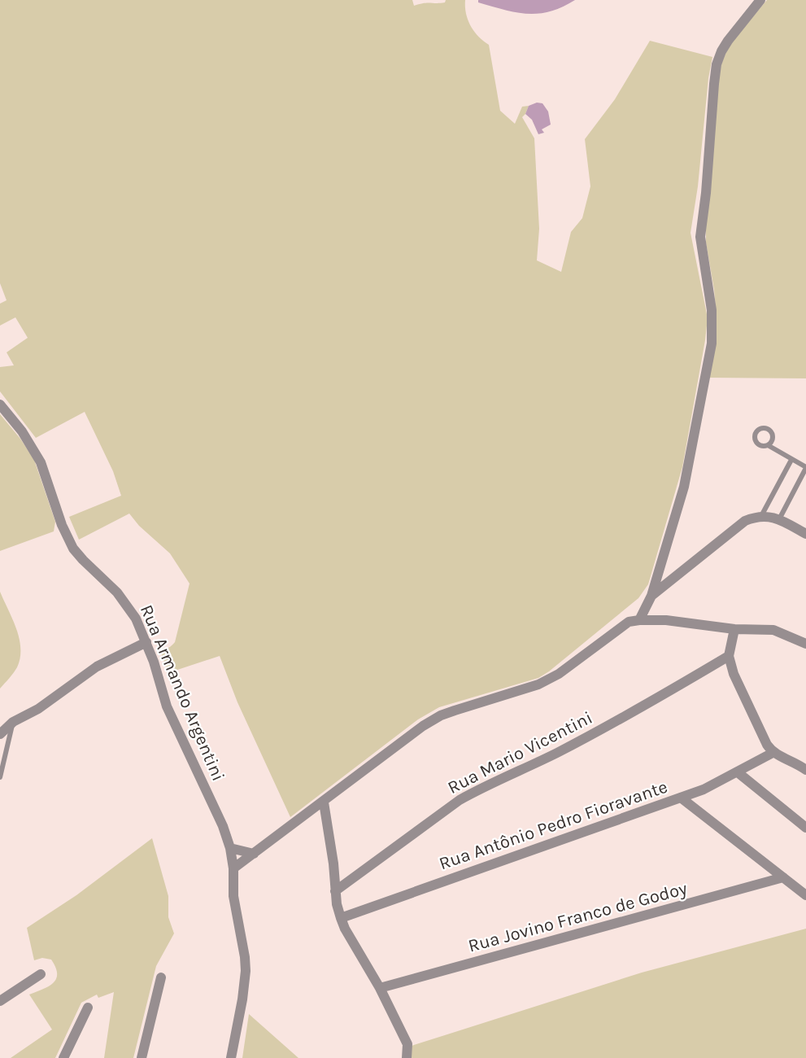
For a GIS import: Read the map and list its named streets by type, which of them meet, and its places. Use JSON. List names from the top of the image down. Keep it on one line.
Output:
{"streets":{"street":["Rua Armando Argentini","Rua Mario Vicentini","Rua Antônio Pedro Fioravante","Rua Jovino Franco de Godoy"]}}
